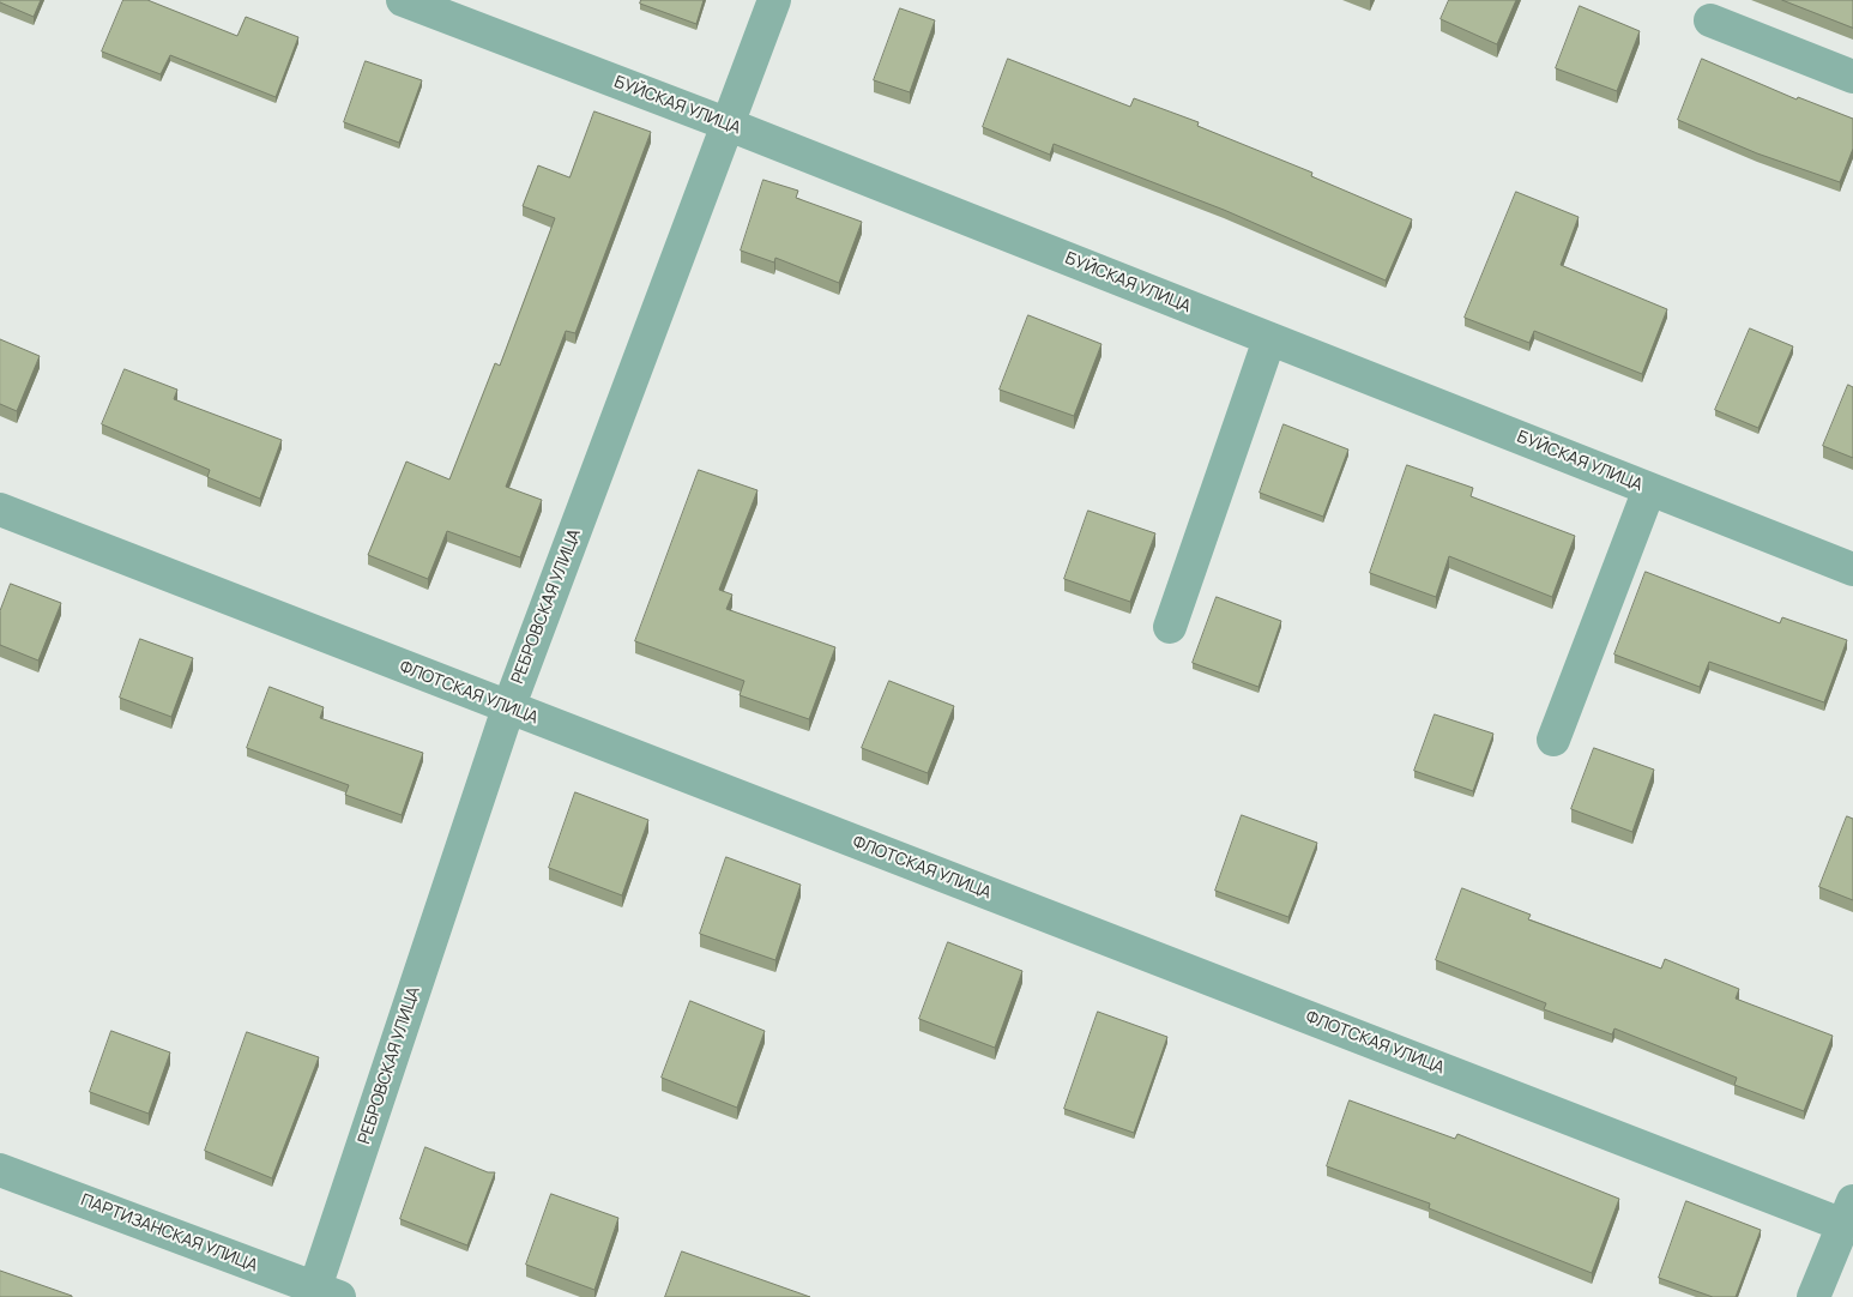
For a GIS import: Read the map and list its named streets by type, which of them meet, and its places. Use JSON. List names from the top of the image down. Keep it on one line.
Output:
{"streets":{"street":["БУЙСКАЯ УЛИЦА","РЕБРОВСКАЯ УЛИЦА","ФЛОТСКАЯ УЛИЦА","ПАРТИЗАНСКАЯ УЛИЦА"]},"crossings":[["БУЙСКАЯ УЛИЦА","РЕБРОВСКАЯ УЛИЦА"],["РЕБРОВСКАЯ УЛИЦА","ФЛОТСКАЯ УЛИЦА"],["РЕБРОВСКАЯ УЛИЦА","ПАРТИЗАНСКАЯ УЛИЦА"]]}
